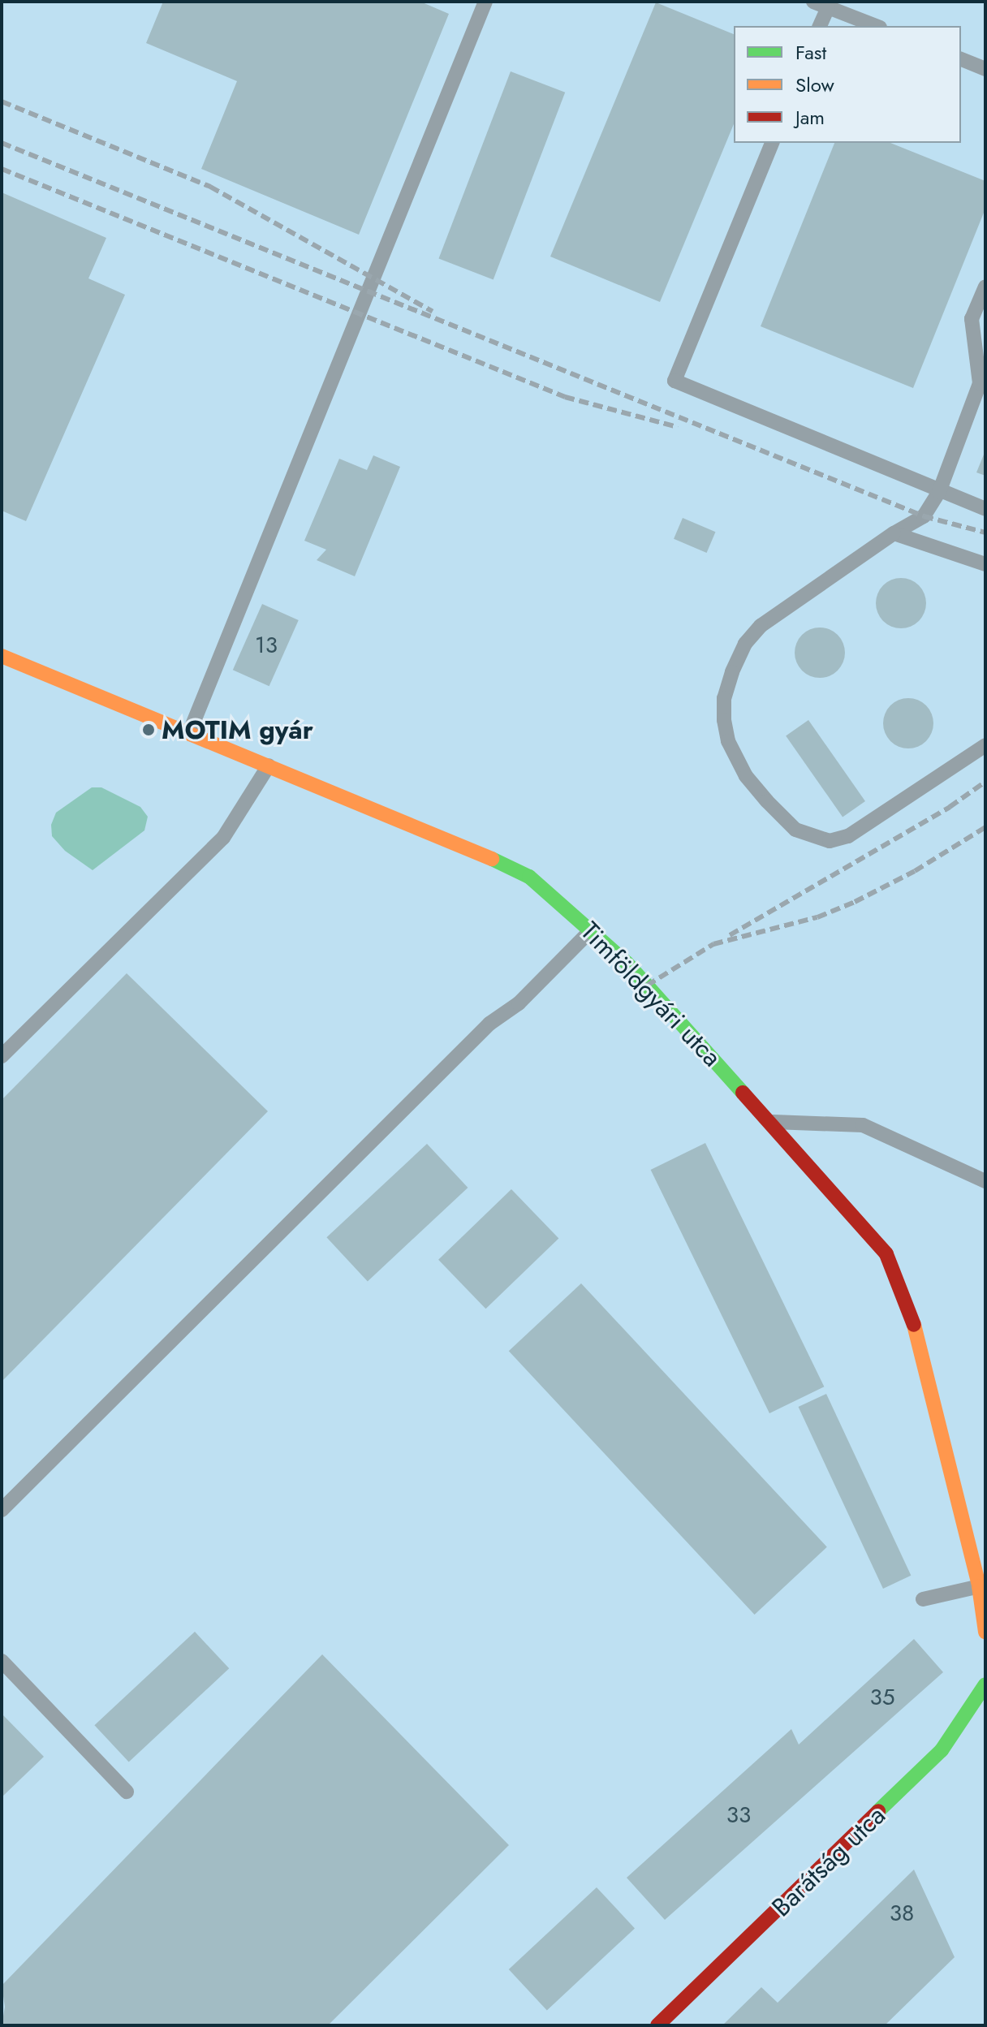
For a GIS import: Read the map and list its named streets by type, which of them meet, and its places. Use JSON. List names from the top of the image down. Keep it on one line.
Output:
{"streets":{"street":["Timföldgyári utca","Barátság utca"]},"places":["MOTIM gyár"],"house_numbers":["13","35","33","38"],"legend":["Fast","Slow","Jam"]}
